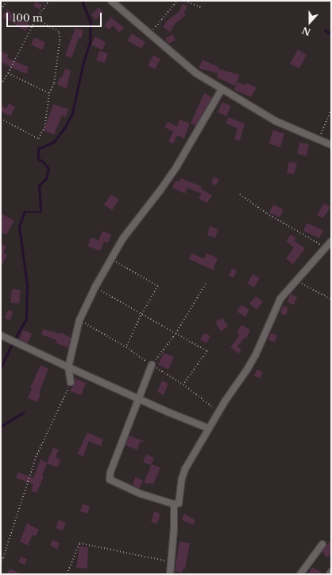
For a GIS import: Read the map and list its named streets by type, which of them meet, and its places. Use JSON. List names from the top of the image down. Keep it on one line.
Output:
{"scale_bar":"100 m","north":"bottom"}
